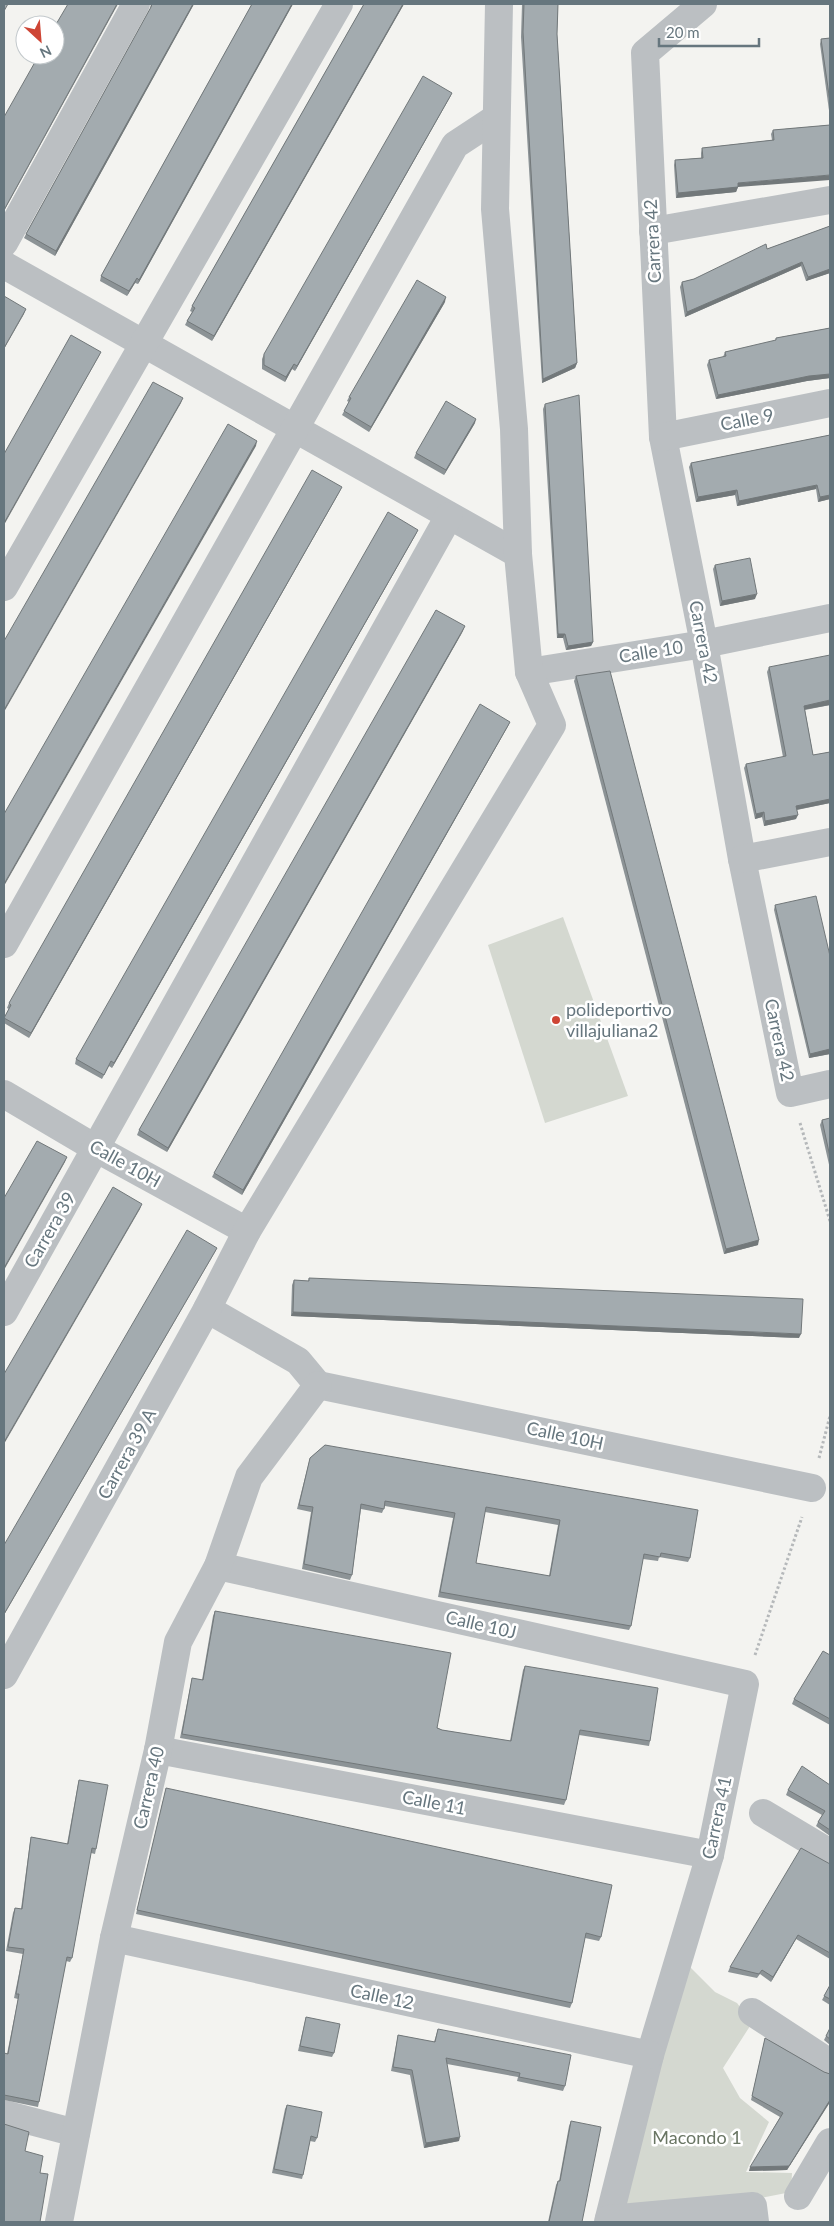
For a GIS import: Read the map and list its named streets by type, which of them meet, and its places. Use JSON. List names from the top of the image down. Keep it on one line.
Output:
{"streets":{"street":["Carrera 42","Calle 9","Calle 10","Calle 10H","Carrera 39","Carrera 39 A","Calle 10J","Carrera 40","Calle 11","Carrera 41","Calle 12"]},"crossings":[["Carrera 42","Calle 9"],["Carrera 42","Calle 10"],["Calle 10","Carrera 39 A"],["Calle 10H","Carrera 39"],["Calle 10H","Carrera 39 A"],["Calle 10H","Carrera 40"],["Calle 10J","Carrera 40"],["Calle 10J","Carrera 41"],["Carrera 40","Calle 11"],["Carrera 40","Calle 12"],["Calle 11","Carrera 41"],["Carrera 41","Calle 12"]],"parks":["Macondo 1"],"places":["polideportivo villajuliana2"],"scale_bar":"20 m","north":"bottom right"}
